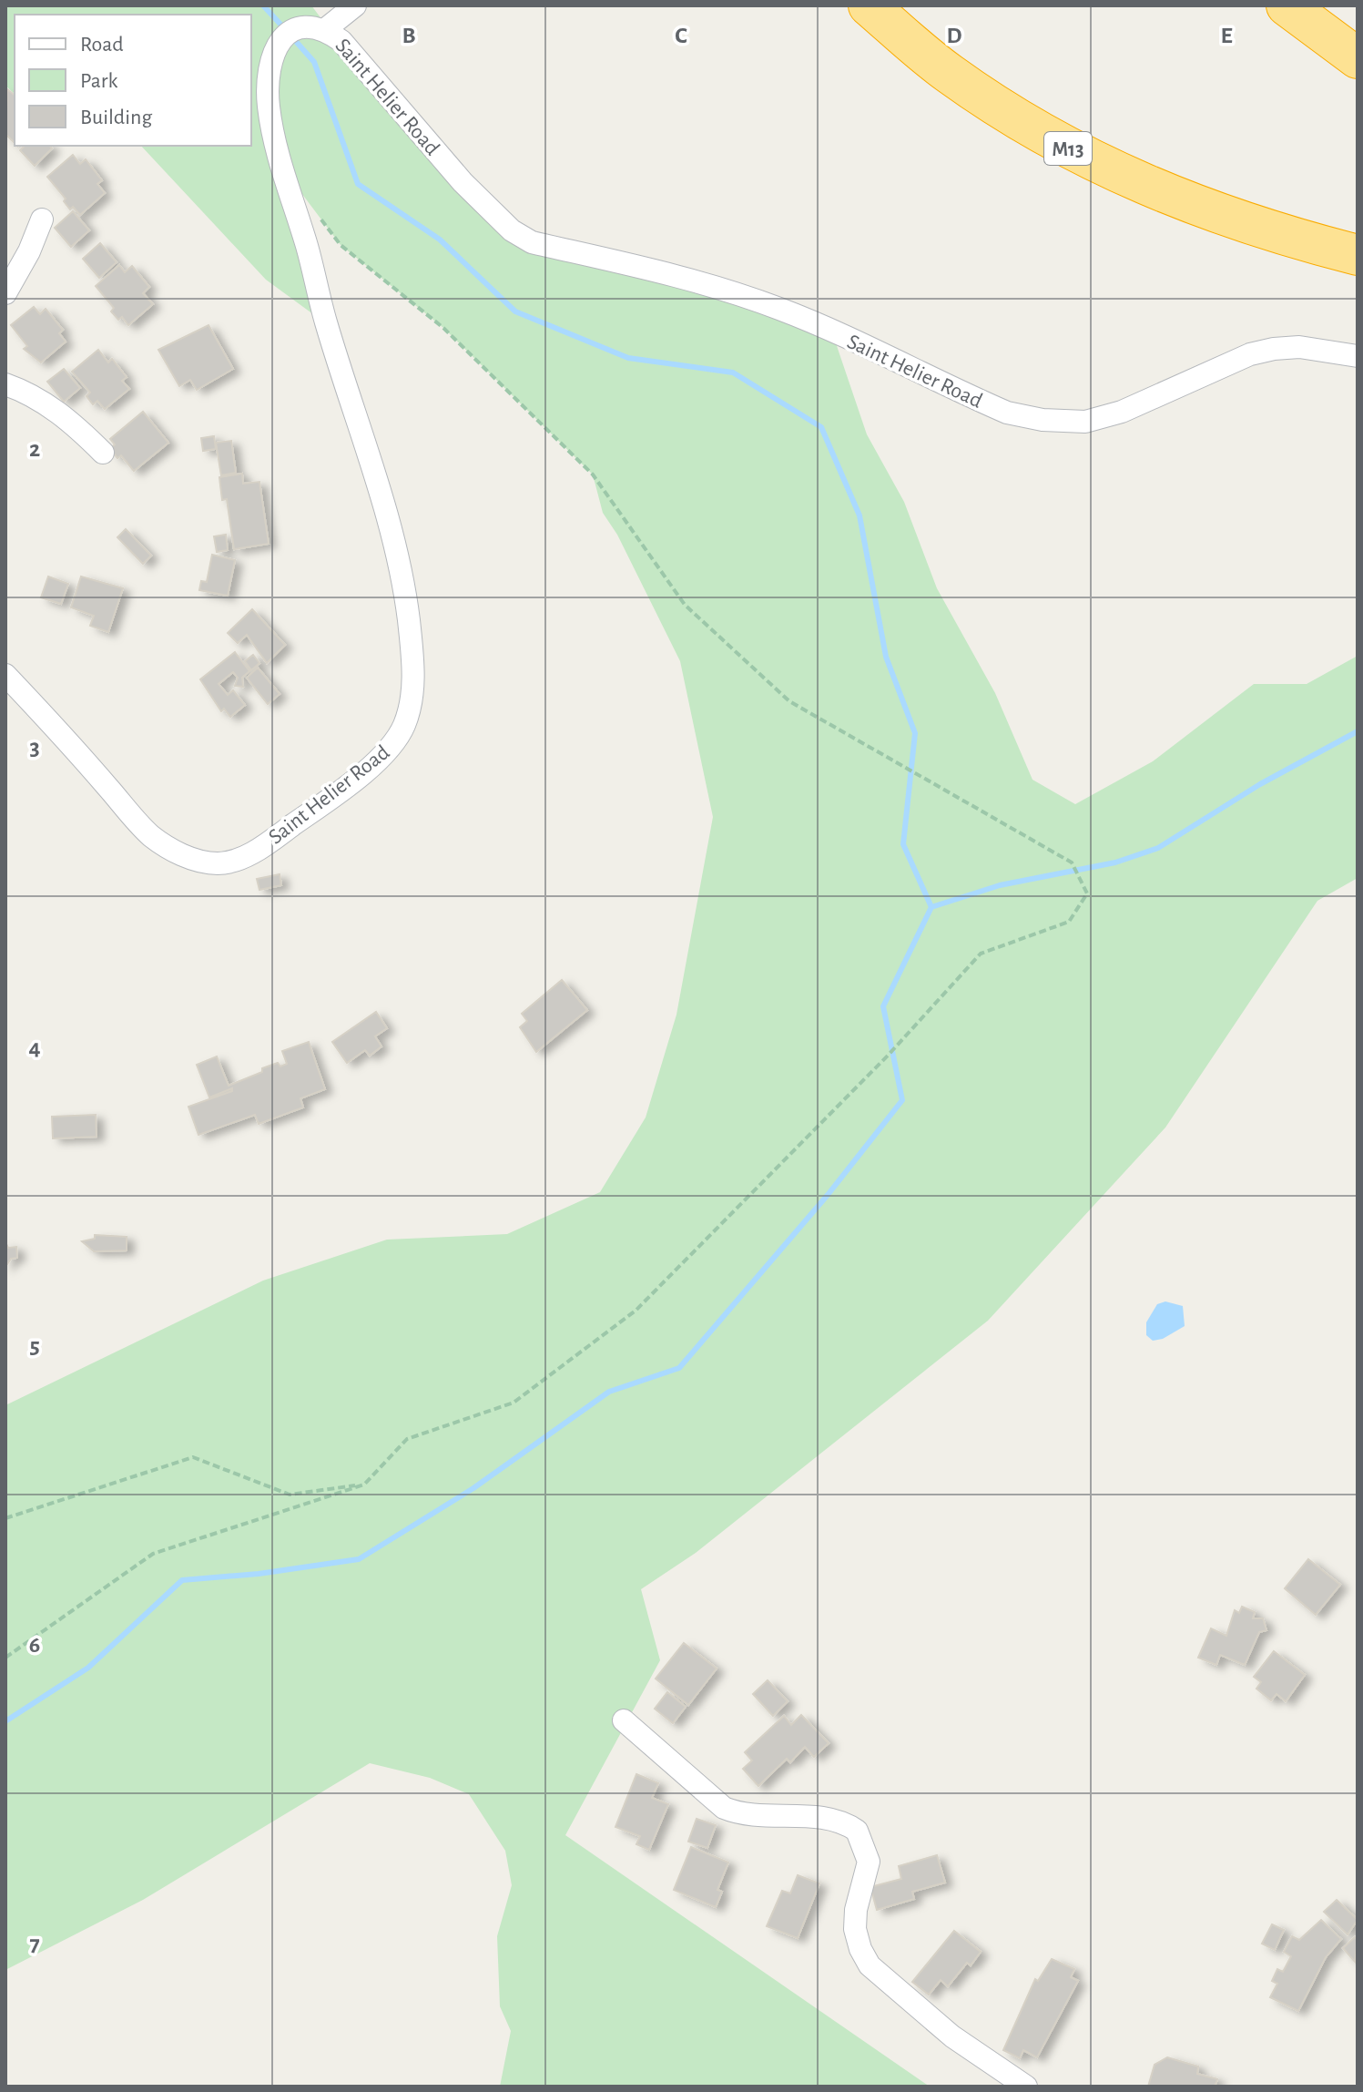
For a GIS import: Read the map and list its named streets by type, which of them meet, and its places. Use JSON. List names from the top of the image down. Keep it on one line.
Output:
{"streets":{"highway":["M13"],"street":["Saint Helier Road"]},"legend":["Road","Park","Building"],"grid":{"columns":["B","C","D","E"],"rows":["2","3","4","5","6","7"]}}
